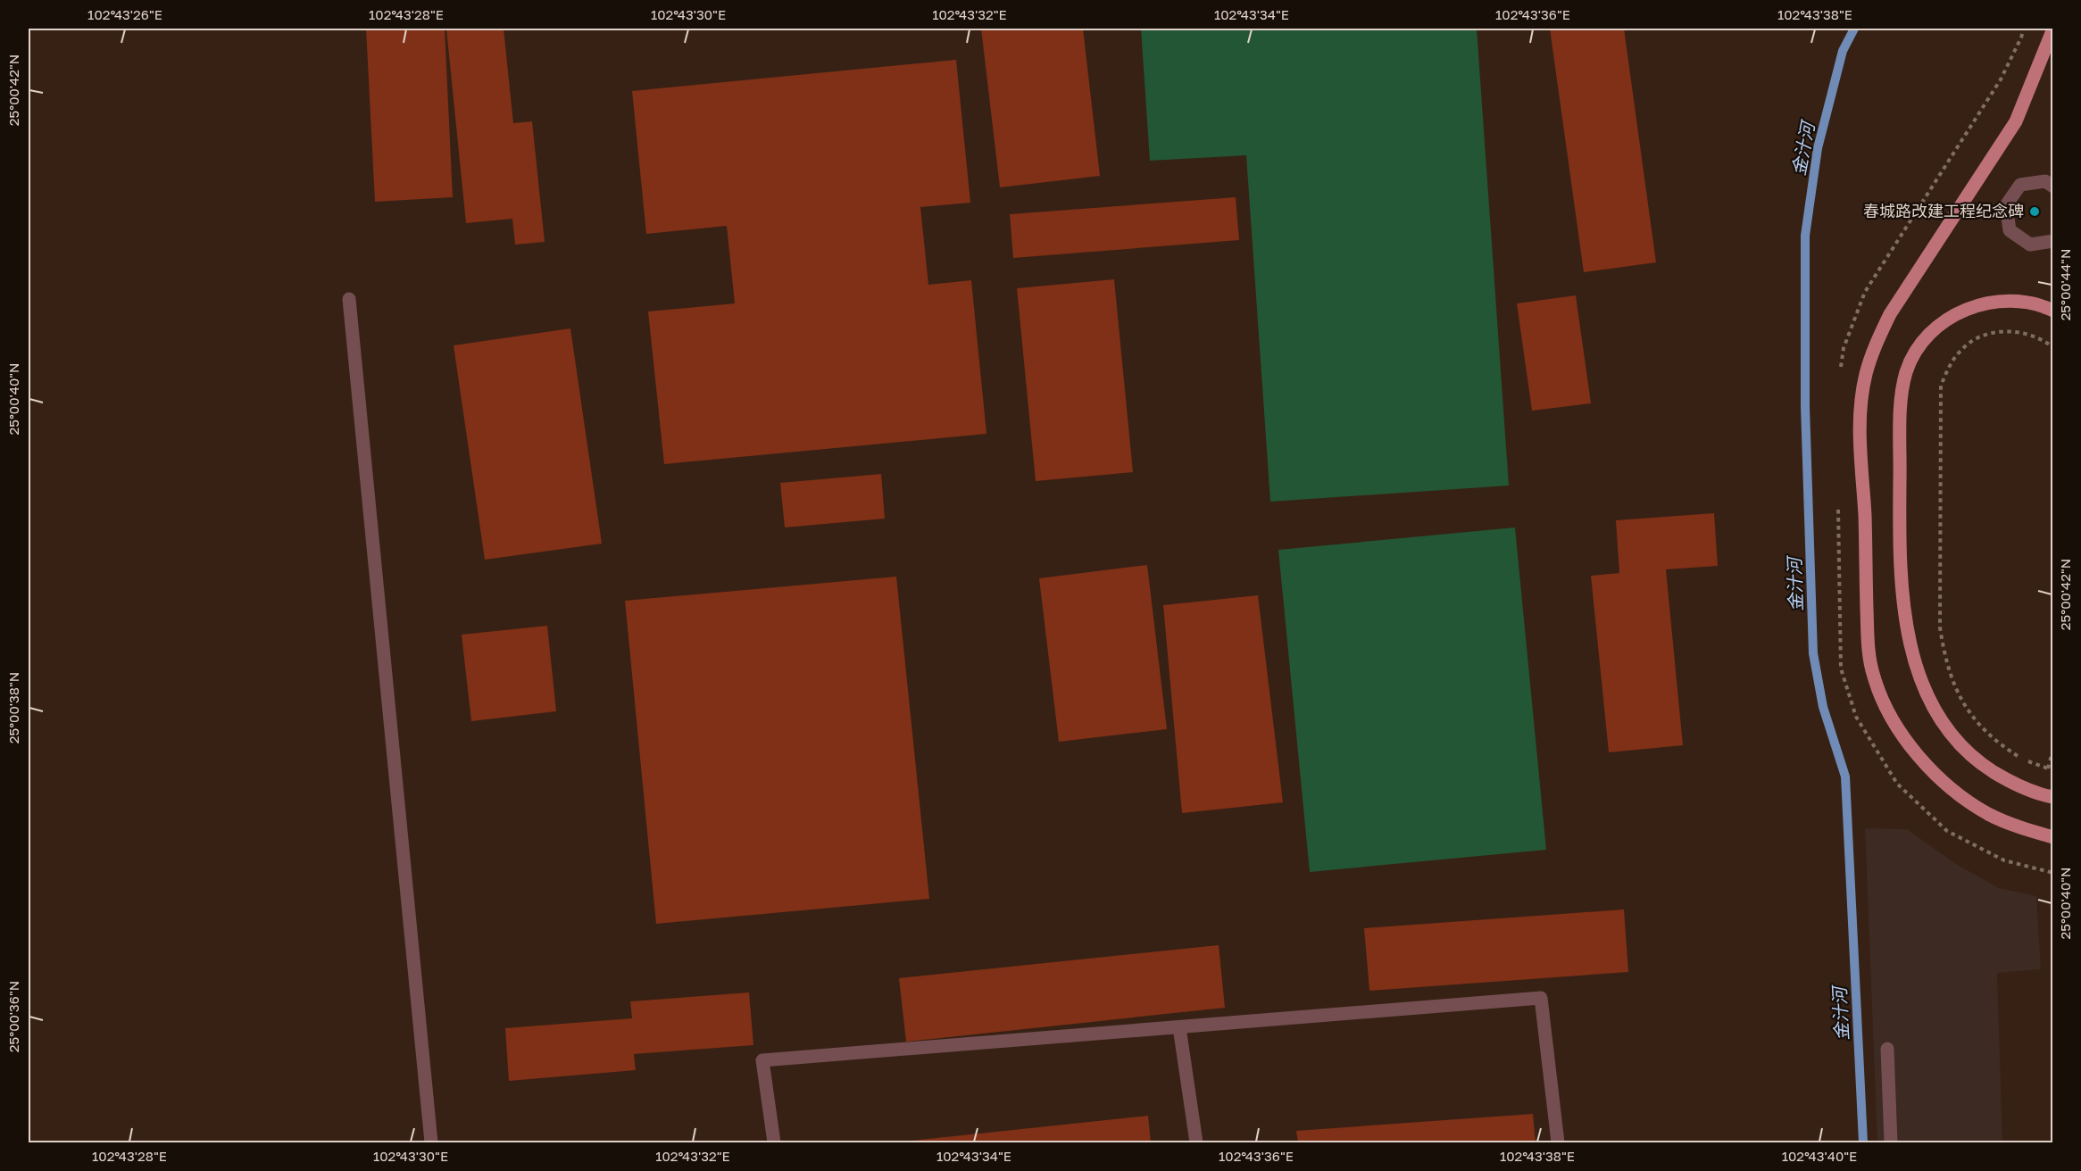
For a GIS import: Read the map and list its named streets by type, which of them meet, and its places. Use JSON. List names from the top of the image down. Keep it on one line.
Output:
{"water":["金汁河"],"places":["春城路改建工程纪念碑"],"coordinates":["102°43'26\"E","102°43'28\"E","102°43'30\"E","102°43'32\"E","102°43'34\"E","102°43'36\"E","102°43'38\"E","25°00'42\"N","25°00'44\"N","25°00'40\"N","25°00'38\"N","25°00'36\"N","102°43'40\"E"]}
